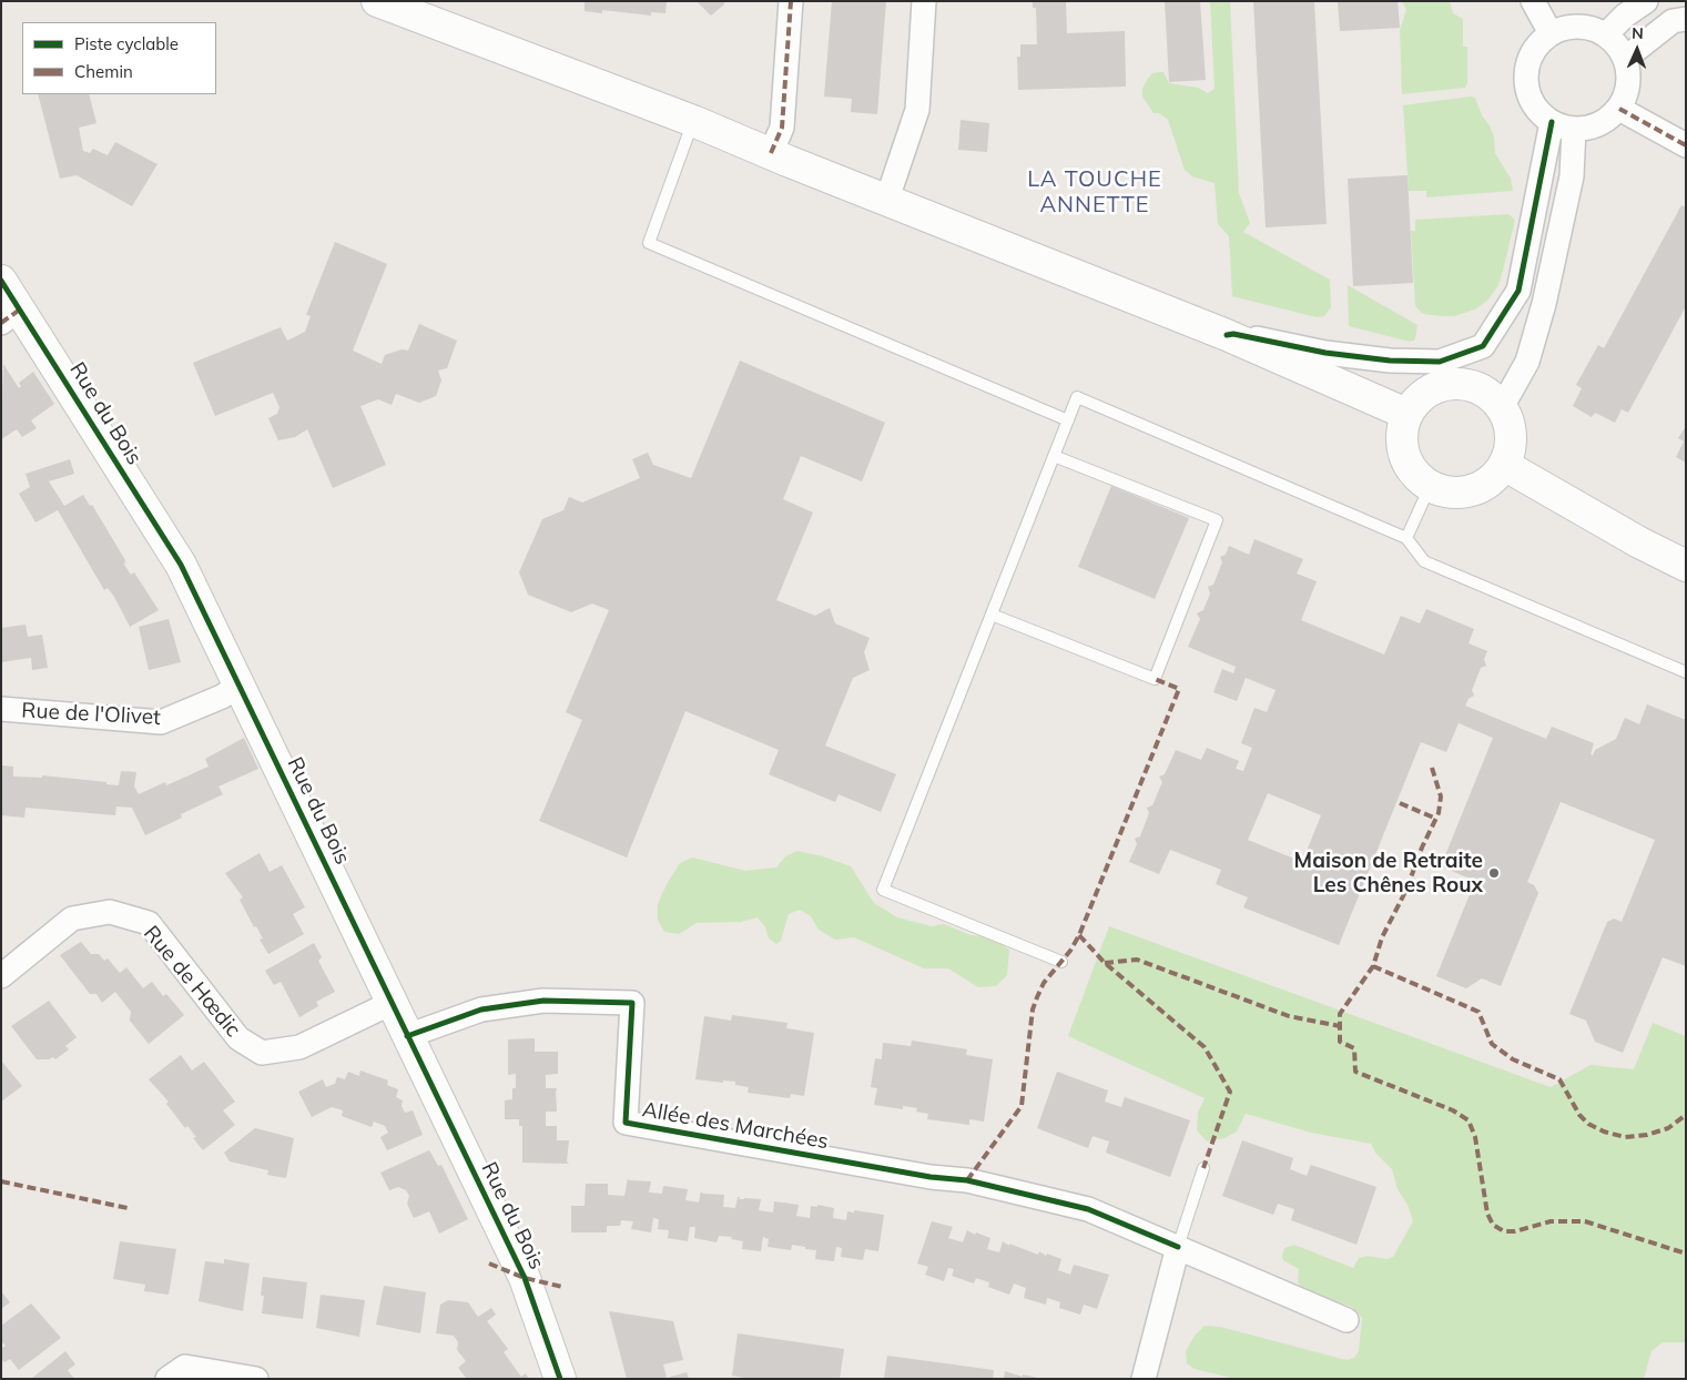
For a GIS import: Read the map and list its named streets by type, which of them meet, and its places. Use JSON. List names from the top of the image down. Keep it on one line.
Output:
{"streets":{"street":["Rue du Bois","Rue de l'Olivet","Rue de Hœdic","Allée des Marchées"]},"crossings":[["Rue du Bois","Rue de l'Olivet"],["Rue du Bois","Rue de Hœdic"],["Rue du Bois","Allée des Marchées"]],"districts":["LA TOUCHE ANNETTE"],"places":["Maison de Retraite Les Chênes Roux"],"legend":["Piste cyclable","Chemin"],"north":"top"}
